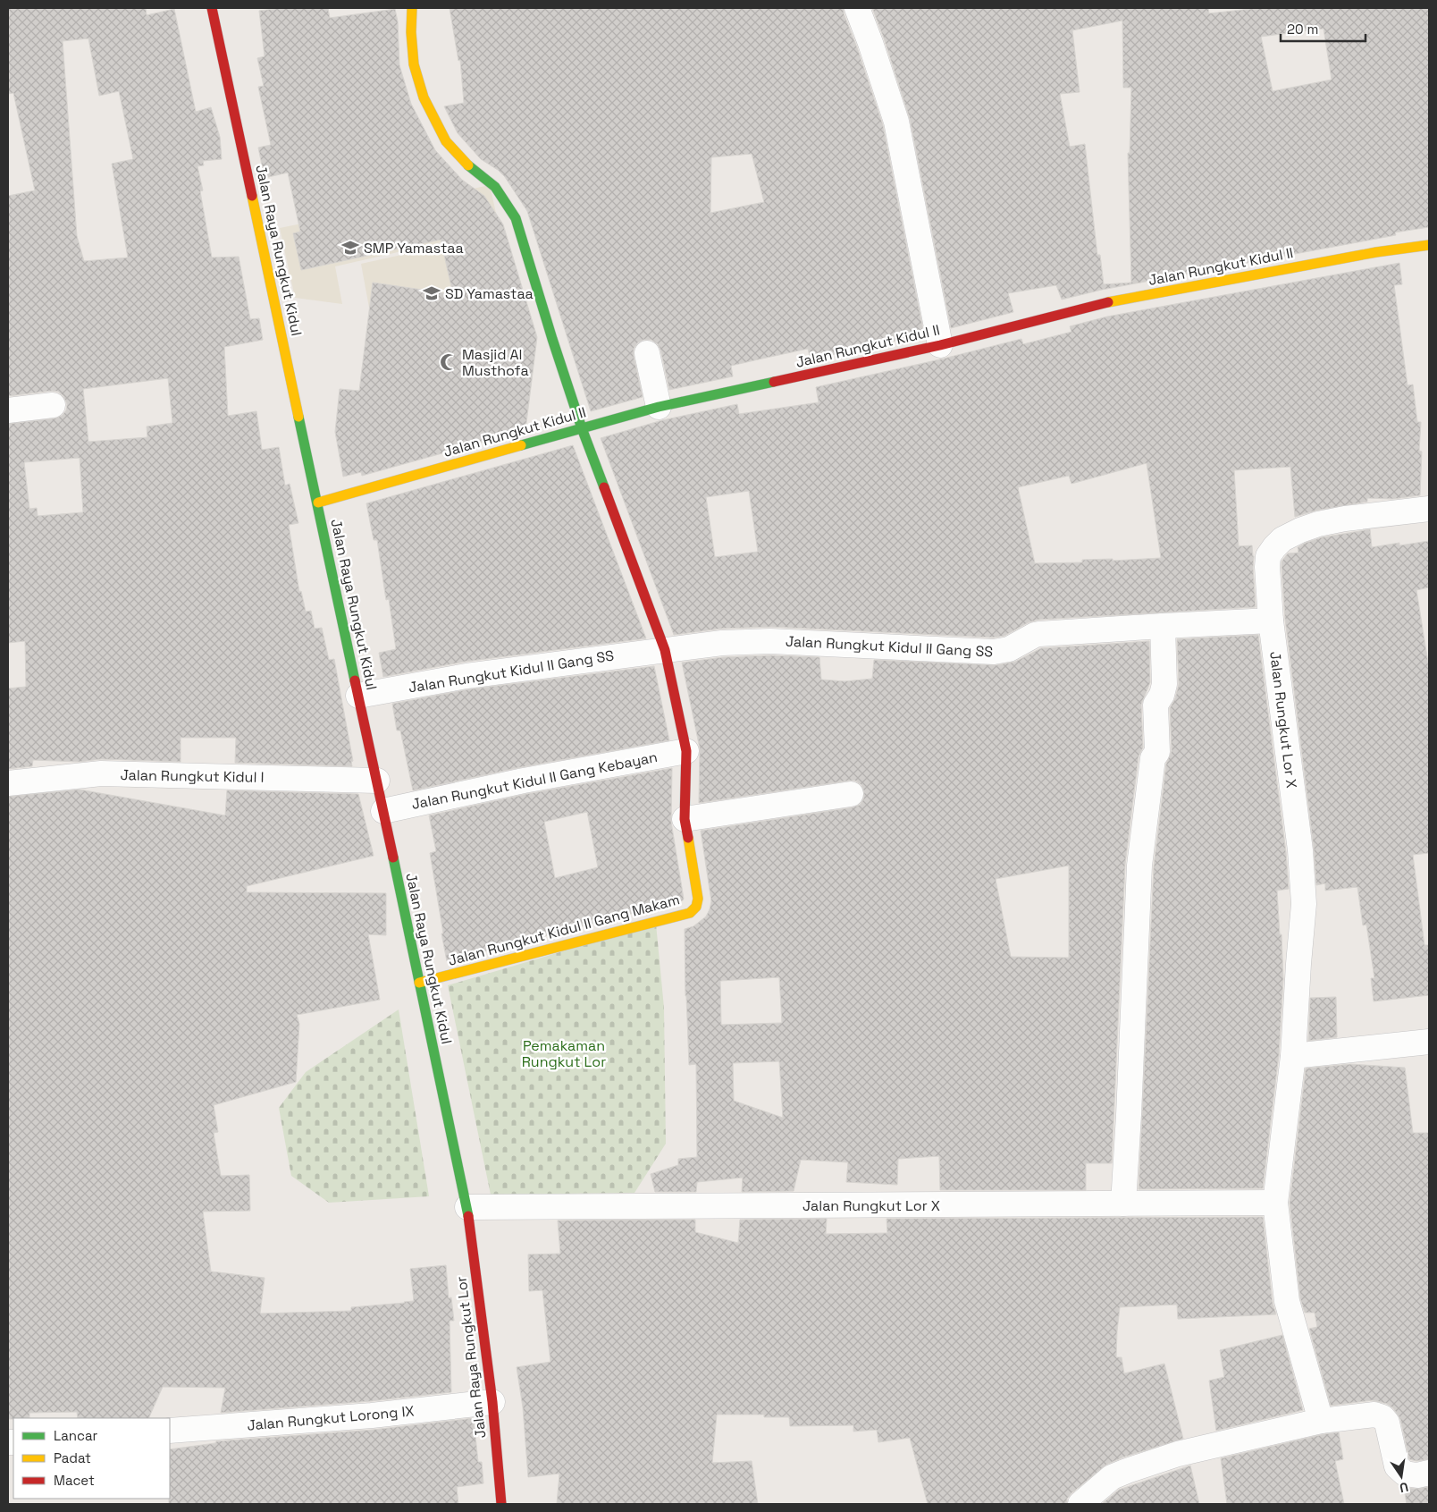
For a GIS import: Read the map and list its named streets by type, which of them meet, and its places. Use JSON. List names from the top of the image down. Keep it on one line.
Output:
{"streets":{"street":["Jalan Raya Rungkut Kidul","Jalan Rungkut Kidul II","Jalan Rungkut Kidul II Gang SS","Jalan Rungkut Lor X","Jalan Rungkut Kidul I","Jalan Rungkut Kidul II Gang Kebayan","Jalan Rungkut Kidul II Gang Makam","Jalan Raya Rungkut Lor","Jalan Rungkut Lorong IX"]},"crossings":[["Jalan Raya Rungkut Kidul","Jalan Rungkut Kidul II"],["Jalan Raya Rungkut Kidul","Jalan Rungkut Kidul II Gang SS"],["Jalan Raya Rungkut Kidul","Jalan Rungkut Lor X"],["Jalan Raya Rungkut Kidul","Jalan Rungkut Kidul I"],["Jalan Raya Rungkut Kidul","Jalan Rungkut Kidul II Gang Kebayan"],["Jalan Raya Rungkut Kidul","Jalan Rungkut Kidul II Gang Makam"],["Jalan Raya Rungkut Kidul","Jalan Raya Rungkut Lor"],["Jalan Rungkut Kidul II Gang SS","Jalan Rungkut Lor X"],["Jalan Rungkut Kidul II Gang SS","Jalan Rungkut Kidul II Gang Makam"],["Jalan Rungkut Lor X","Jalan Raya Rungkut Lor"],["Jalan Rungkut Kidul II Gang Kebayan","Jalan Rungkut Kidul II Gang Makam"],["Jalan Raya Rungkut Lor","Jalan Rungkut Lorong IX"]],"parks":["Pemakaman Rungkut Lor"],"places":{"school or university":["SMP Yamastaa","SD Yamastaa"],"mosque":["Masjid Al Musthofa"]},"legend":["Lancar","Padat","Macet"],"scale_bar":"20 m","north":"bottom"}
